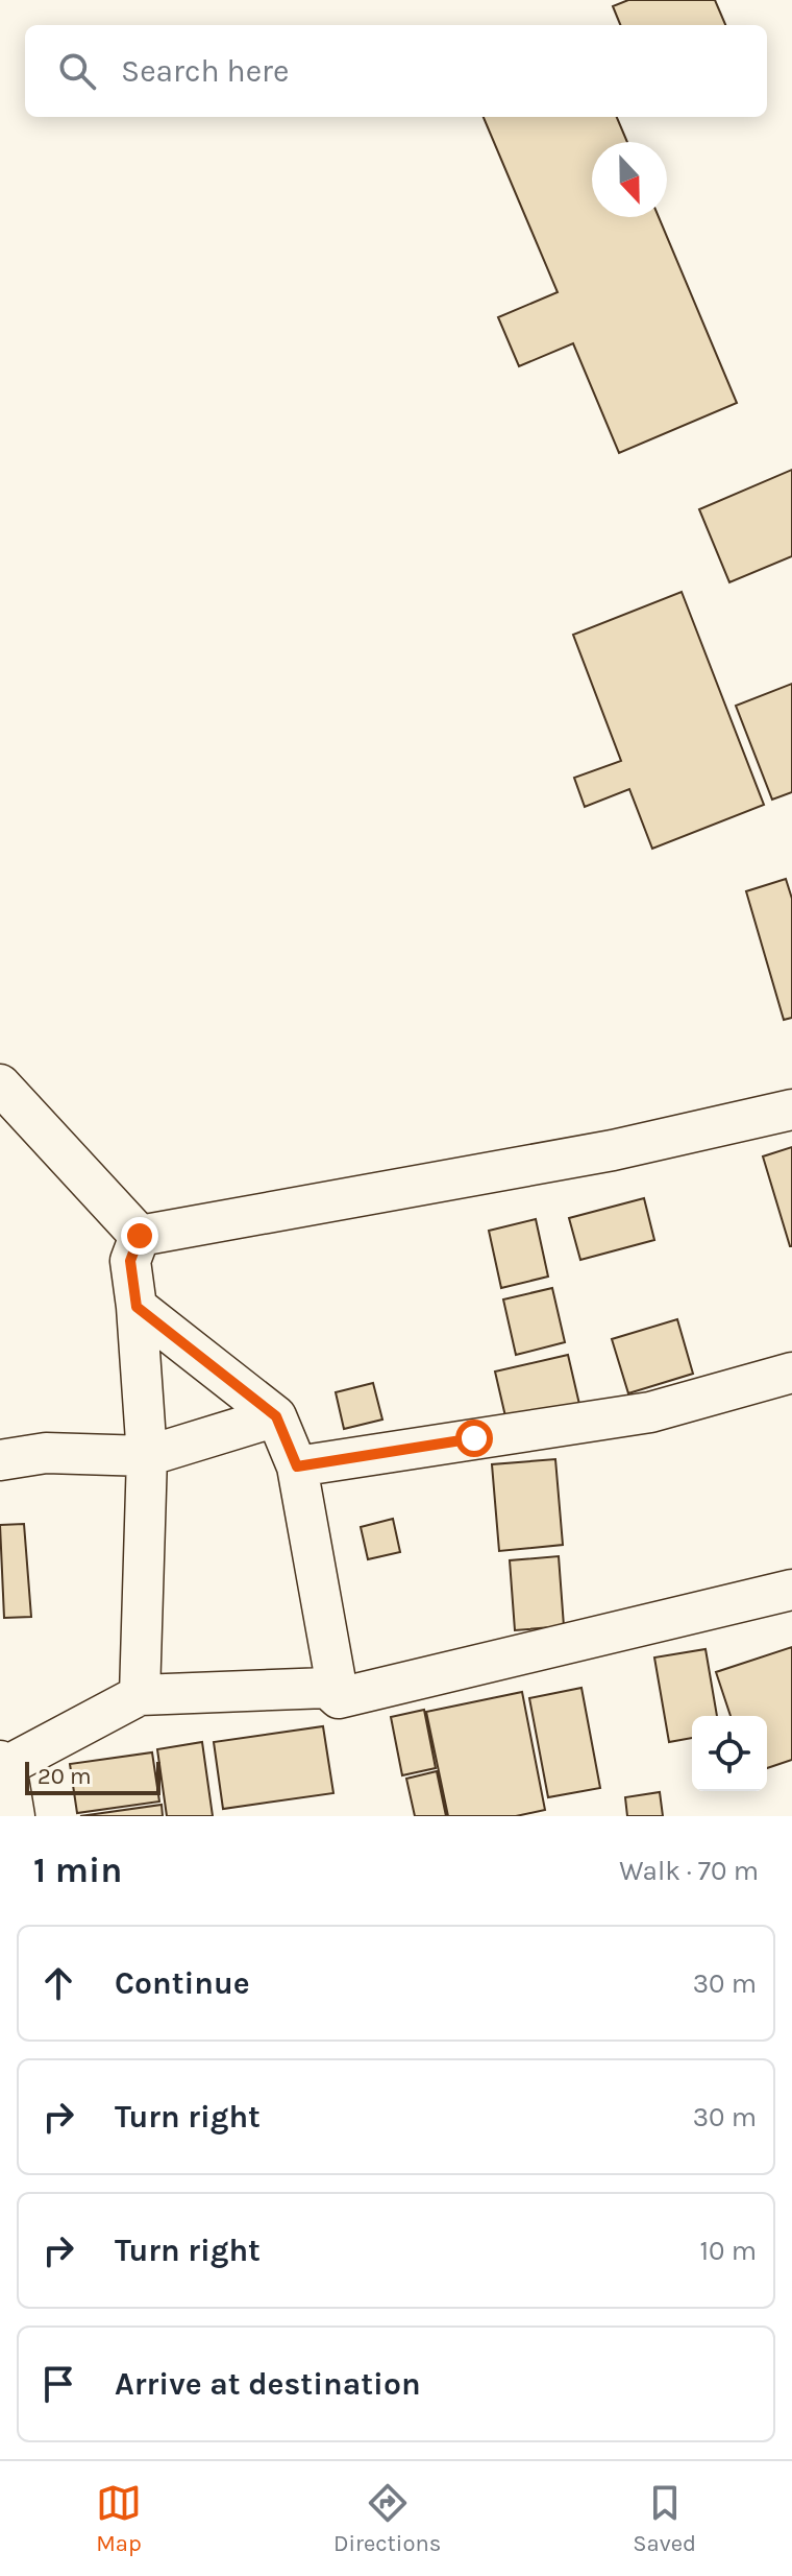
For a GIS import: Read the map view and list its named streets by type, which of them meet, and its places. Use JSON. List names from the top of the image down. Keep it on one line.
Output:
{"scale_bar":"20 m","north":"bottom","page":{"search":"Search here","scale":"20 m","heading":["1 min","Walk · 70 m"],"list":[["Continue","30 m"],["Turn right","30 m"],["Turn right","10 m"],"Arrive at destination"],"nav":["Map","Directions","Saved"]}}
